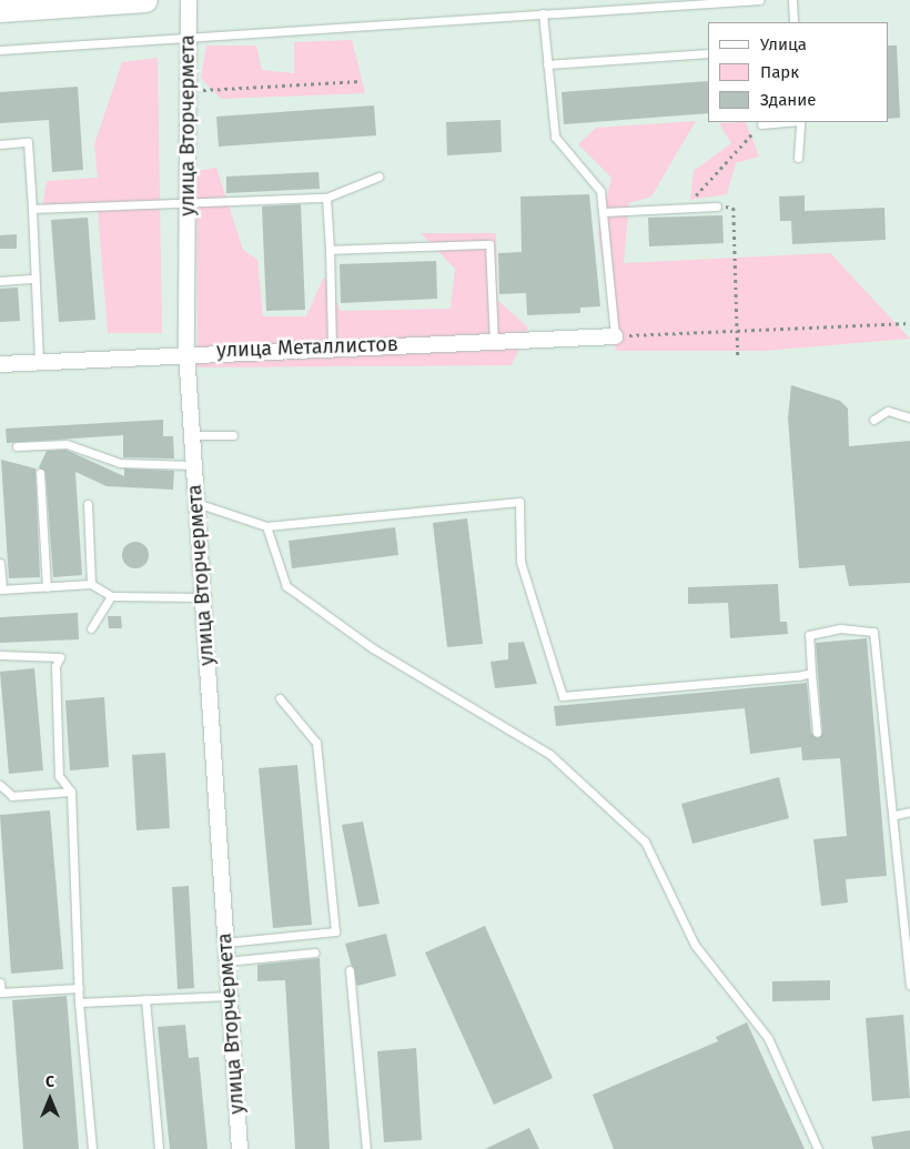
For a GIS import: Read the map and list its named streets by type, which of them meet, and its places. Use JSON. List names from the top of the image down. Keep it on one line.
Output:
{"streets":{"street":["улица Вторчермета","улица Металлистов"]},"crossings":[["улица Вторчермета","улица Металлистов"]],"legend":["Улица","Парк","Здание"],"north":"top"}
